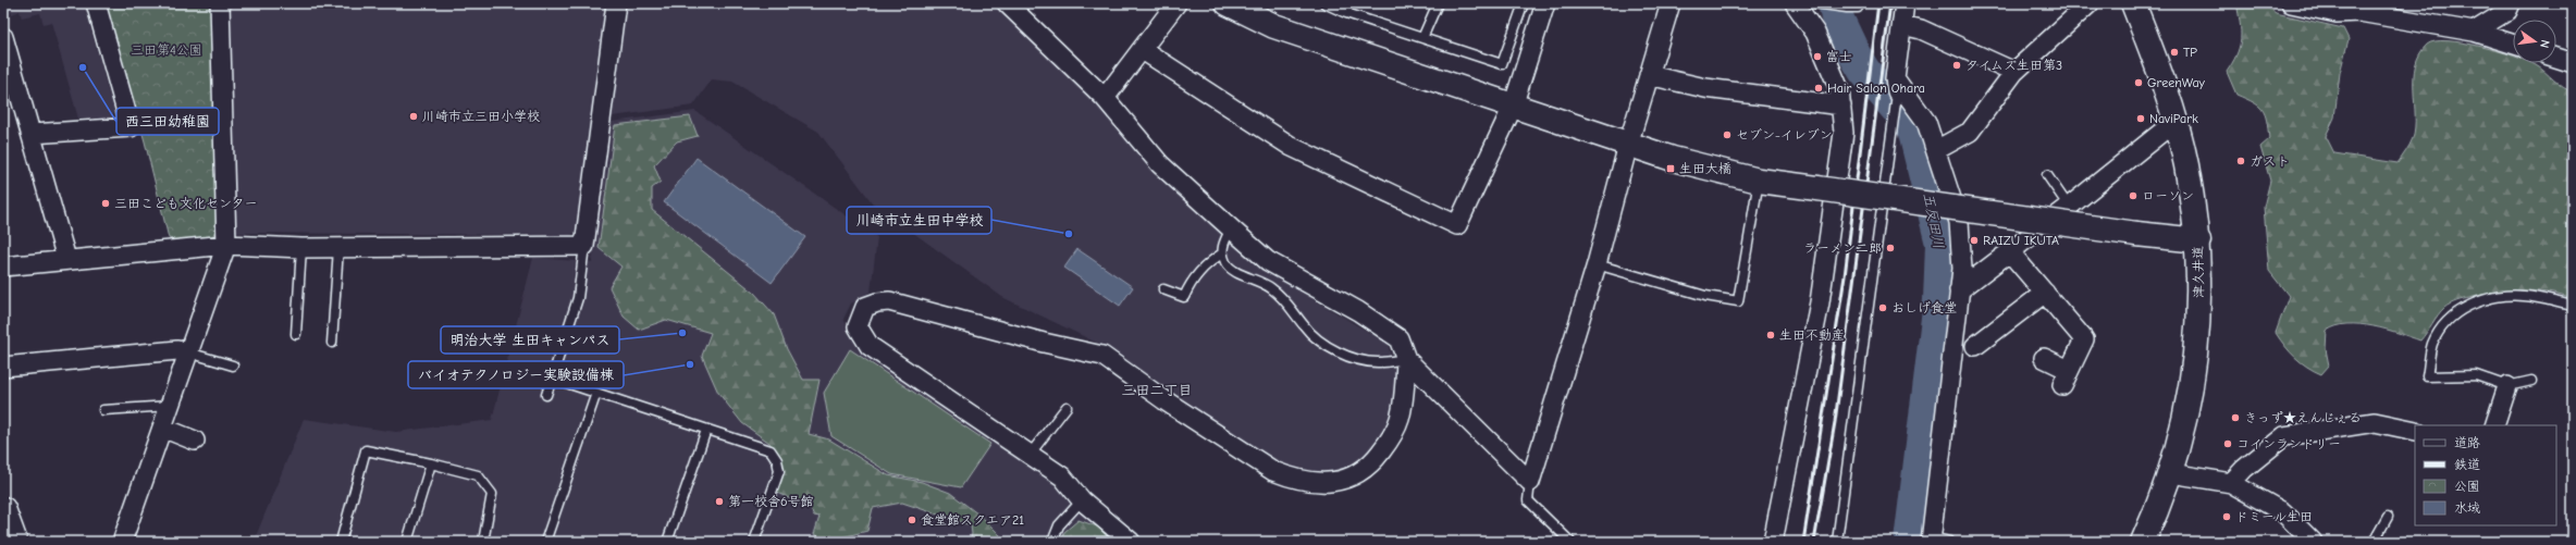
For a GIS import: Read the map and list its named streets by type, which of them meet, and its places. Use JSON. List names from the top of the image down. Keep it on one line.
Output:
{"streets":{"street":["津久井道"]},"districts":["三田二丁目"],"water":["五反田川"],"parks":["三田第4公園"],"places":{"other":["TP","富士","タイムズ生田第3","西三田幼稚園","GreenWay","Hair Salon Ohara","川崎市立三田小学校","NaviPark","セブン-イレブン","ガスト","ローソン","三田こども文化センター","川崎市立生田中学校","RAIZU IKUTA","ラーメン二郎","おしげ食堂","明治大学 生田キャンパス","生田不動産","バイオテクノロジー実験設備棟","きっず★えんじぇる","コインランドリー","第一校舎6号館","ドミール生田","食堂館スクエア21"],"transit":["生田大橋"]},"legend":["道路","鉄道","公園","水域"],"north":"right"}
